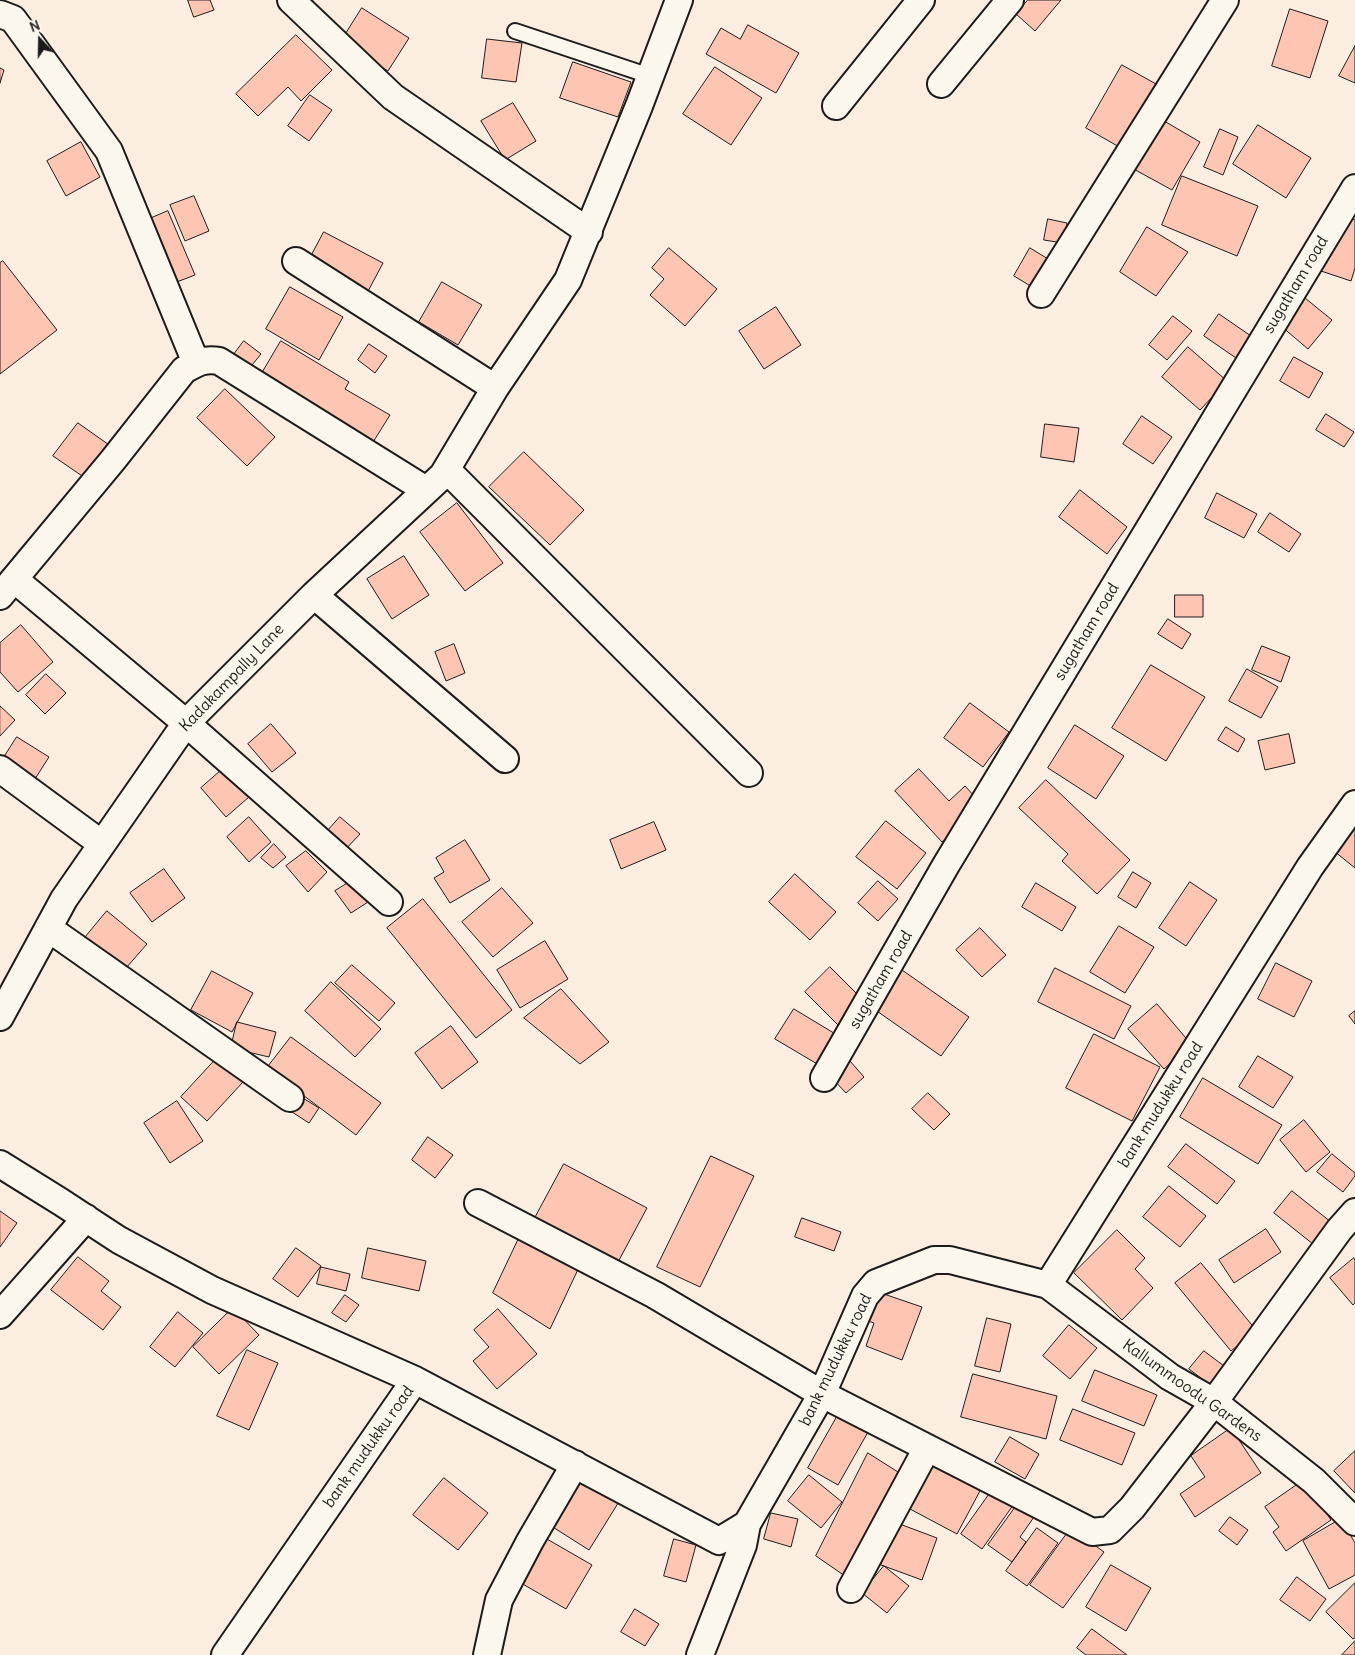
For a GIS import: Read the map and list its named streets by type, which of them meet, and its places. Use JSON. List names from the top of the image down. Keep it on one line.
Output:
{"streets":{"street":["sugatham road","Kadakampally Lane","bank mudukku road","Kallummoodu Gardens"]},"crossings":[["bank mudukku road","Kallummoodu Gardens"]],"north":"top"}
